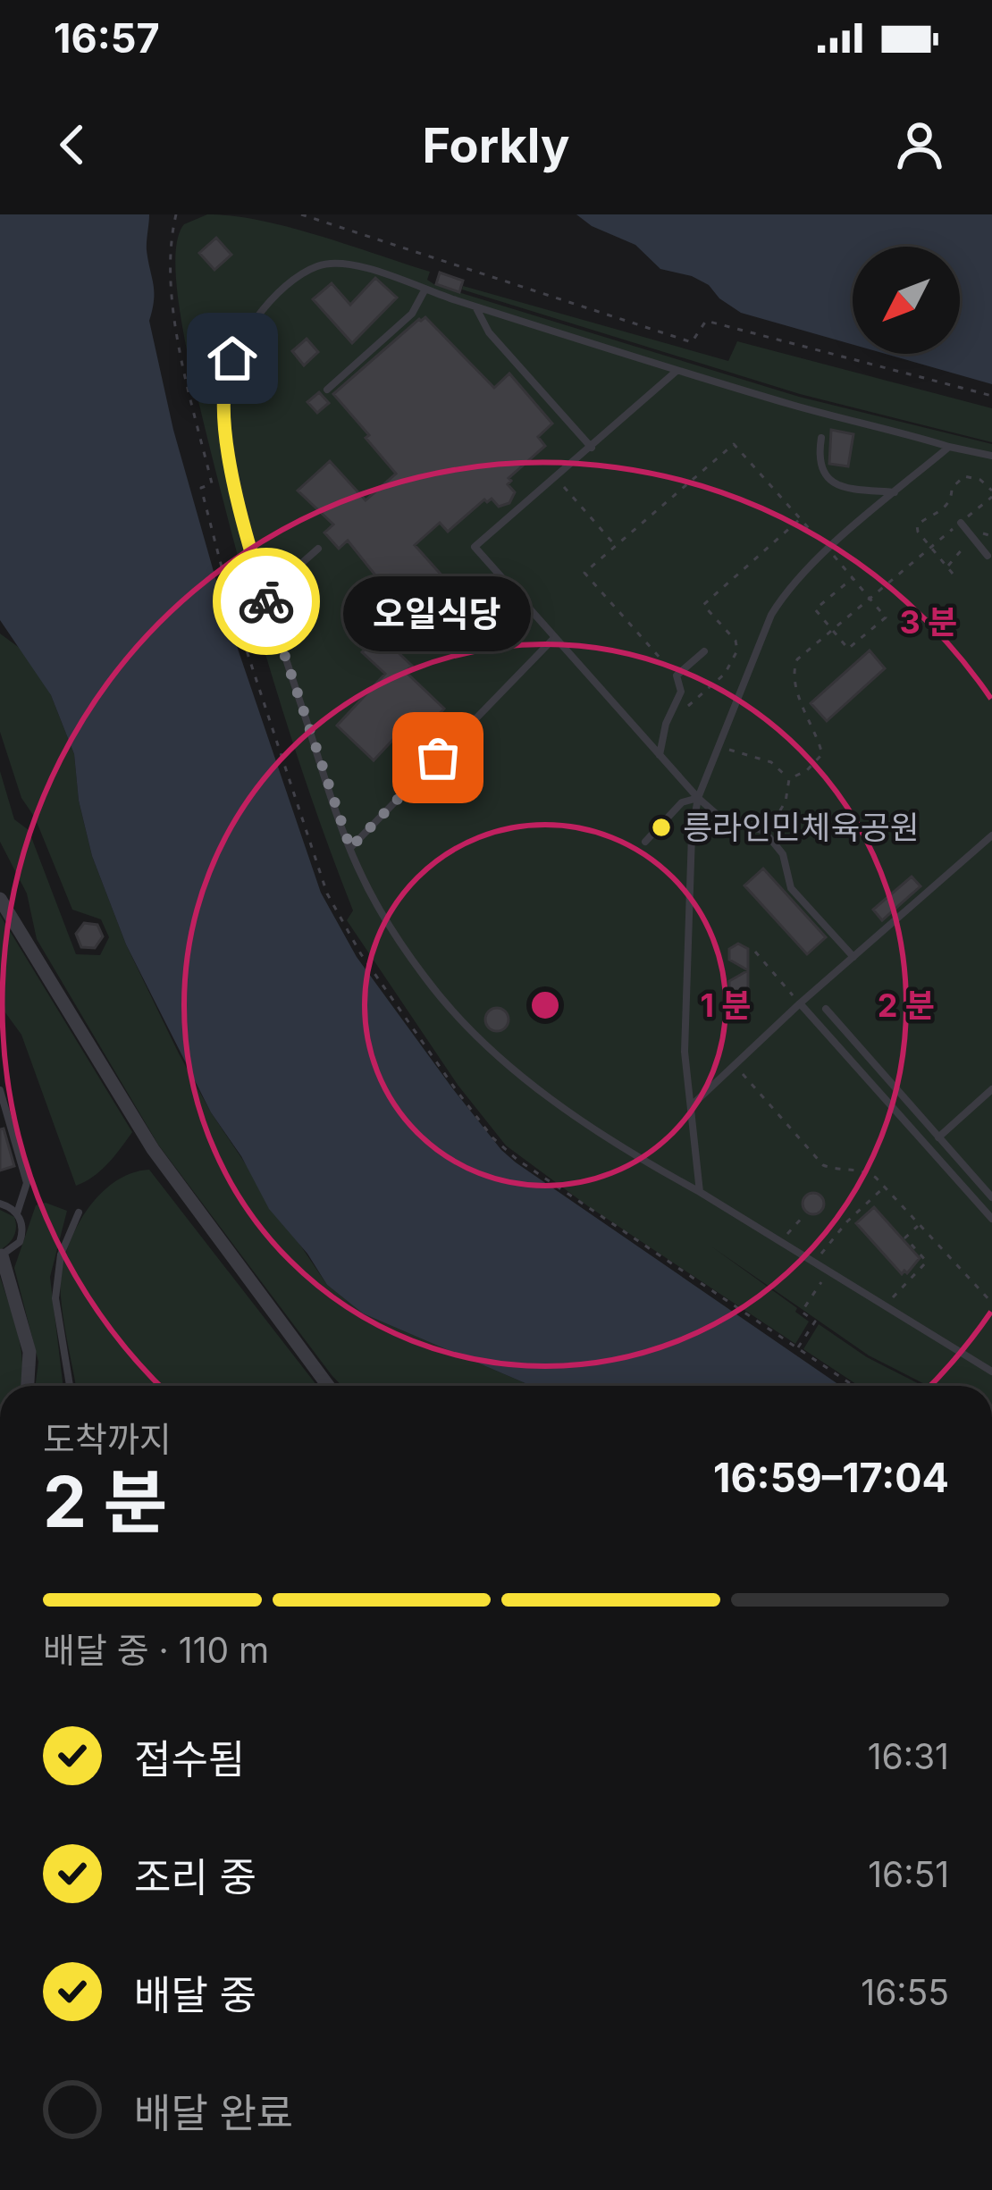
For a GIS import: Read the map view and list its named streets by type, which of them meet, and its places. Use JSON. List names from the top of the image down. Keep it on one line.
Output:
{"places":["오일식당","릉라인민체육공원"],"north":"bottom left","page":{"status":"16:57","header":"Forkly","bubble":"오일식당","heading":["2 분","도착까지","16:59–17:04"],"bar":"배달 중 · 110 m","list":[["접수됨","16:31"],["조리 중","16:51"],["배달 중","16:55"],"배달 완료"]},"rings":["3 분","1 분","2 분"]}
